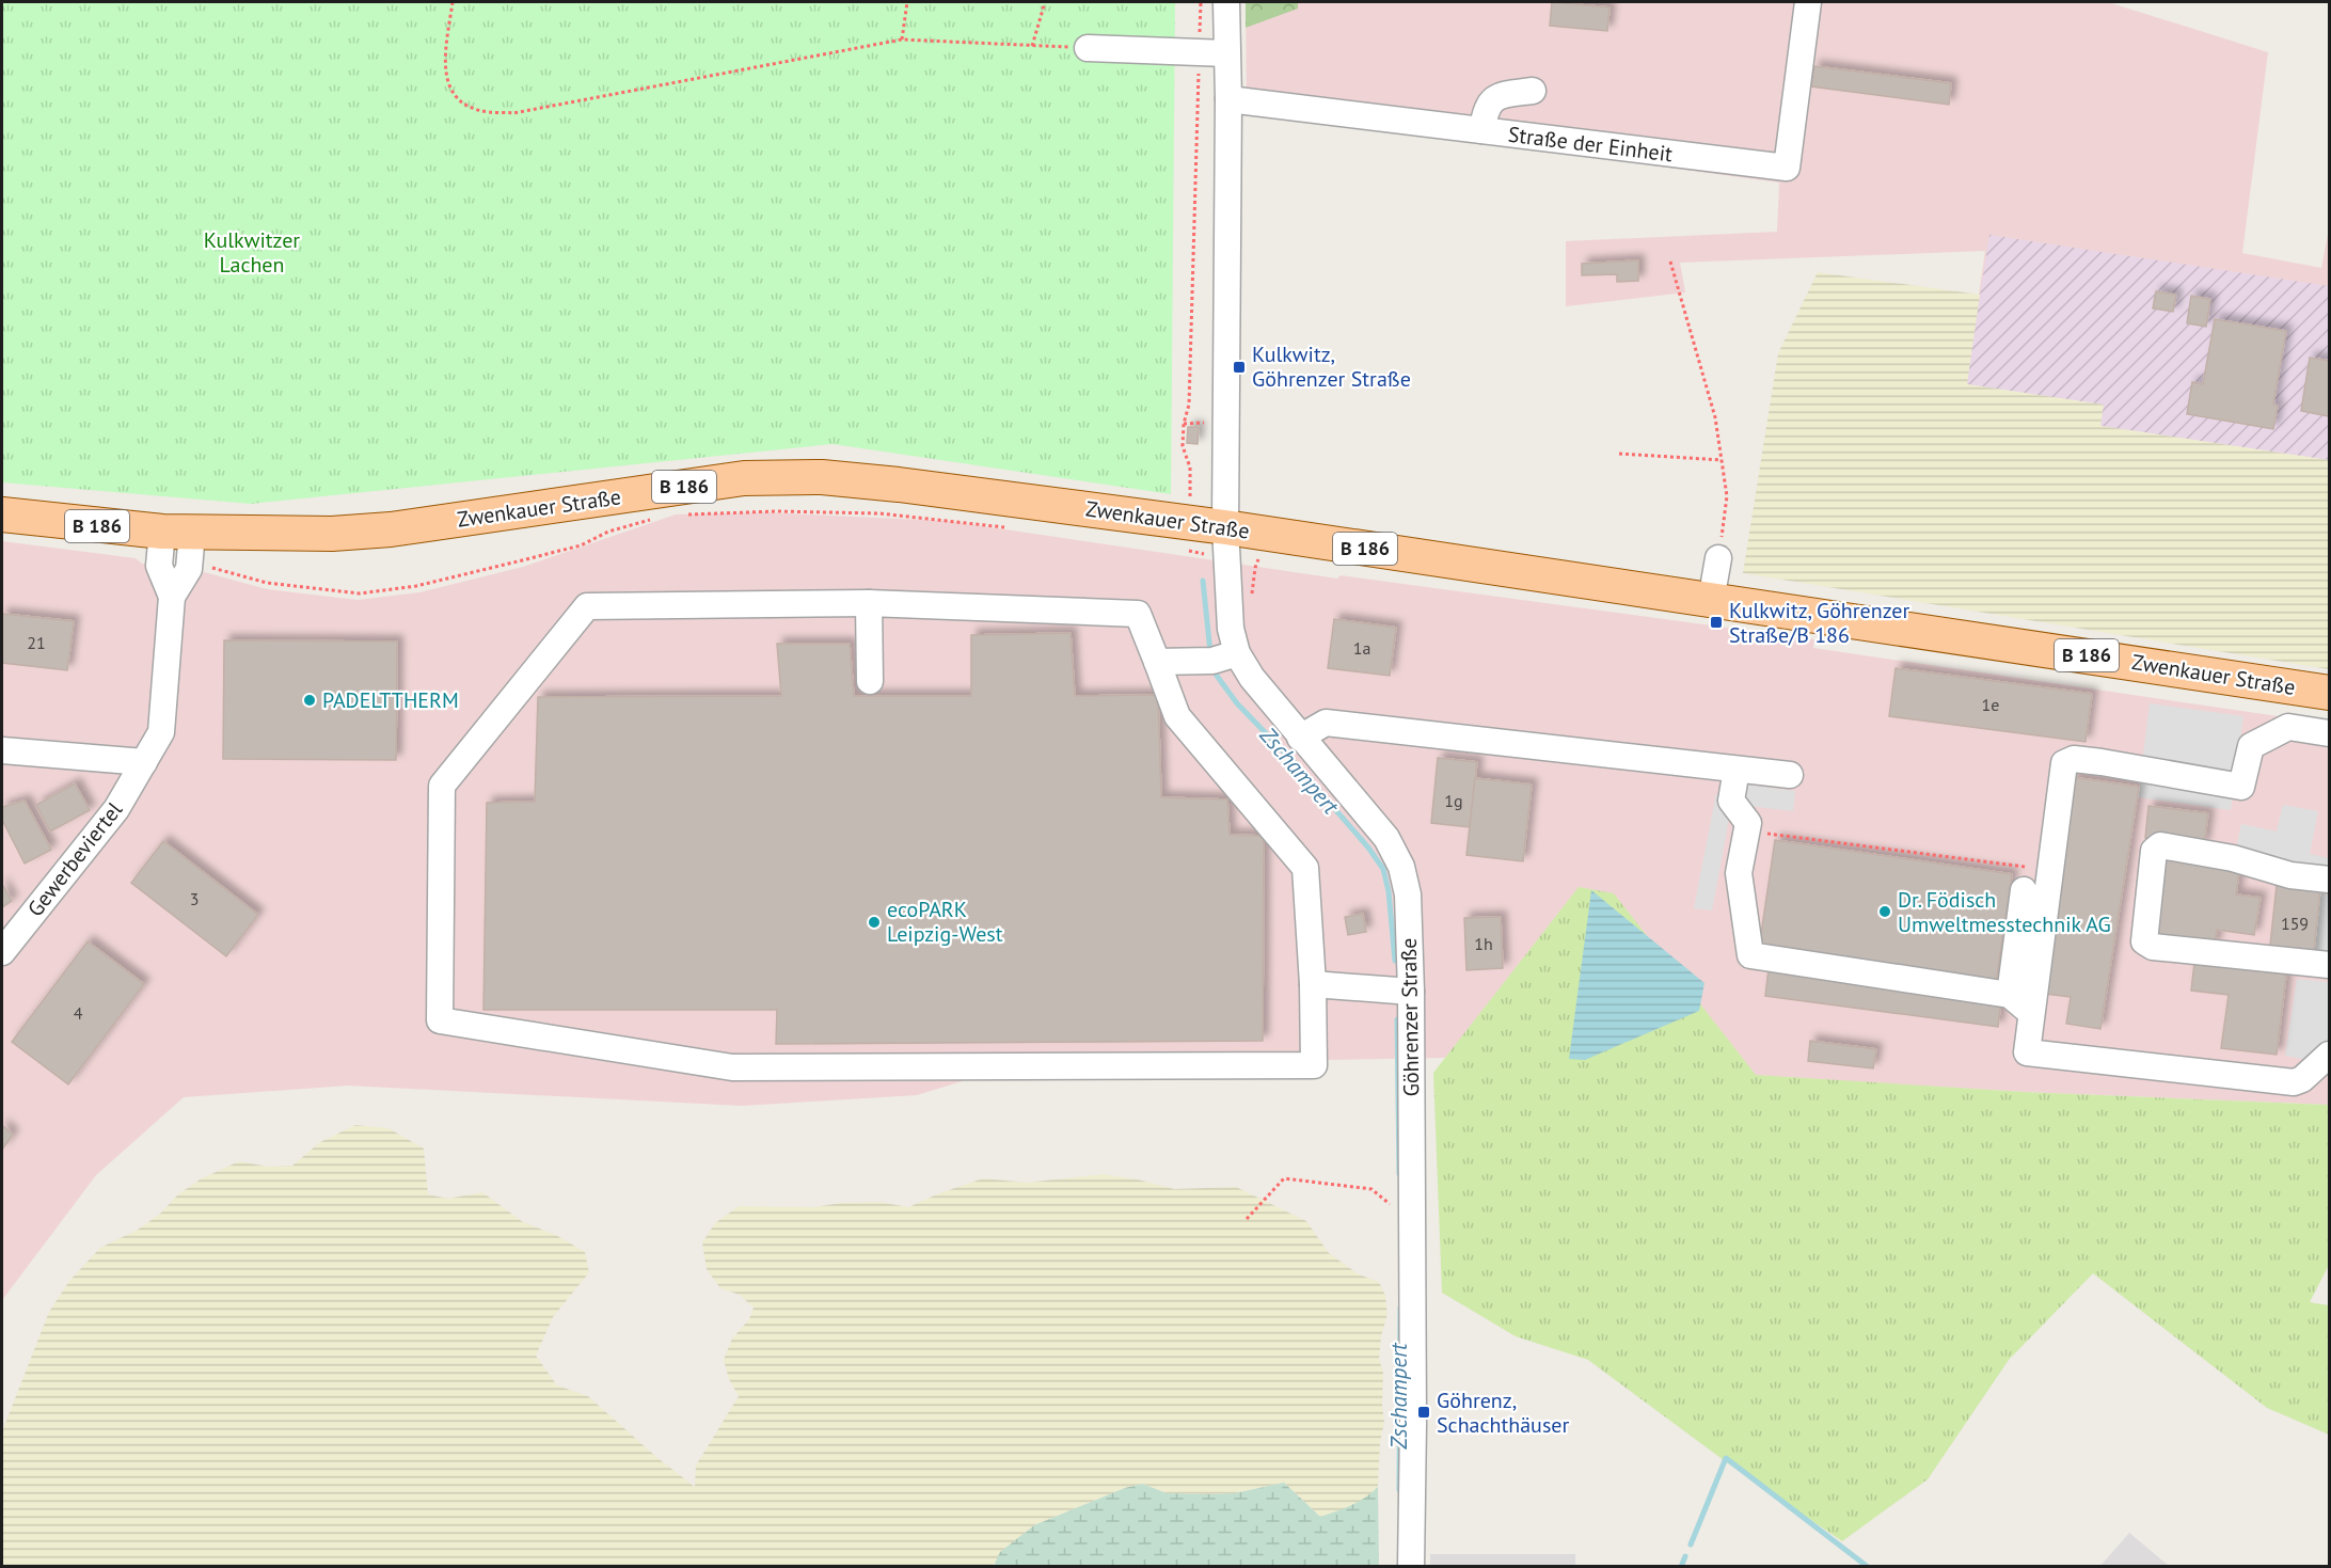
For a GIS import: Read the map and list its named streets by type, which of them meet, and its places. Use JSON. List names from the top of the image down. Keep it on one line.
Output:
{"streets":{"main road":["B 186","Zwenkauer Straße"],"street":["Straße der Einheit","Gewerbeviertel","Göhrenzer Straße"]},"crossings":[["Zwenkauer Straße","Gewerbeviertel"],["Zwenkauer Straße","Göhrenzer Straße"]],"water":["Zschampert"],"parks":["Kulkwitzer Lachen"],"places":{"transit":["Kulkwitz, Göhrenzer Straße","Kulkwitz, Göhrenzer Straße/B 186","Göhrenz, Schachthäuser"],"other":["PADELTTHERM","Dr. Födisch Umweltmesstechnik AG","ecoPARK Leipzig-West"]},"house_numbers":["21","1a","1e","1g","3","159","1h","4"]}
